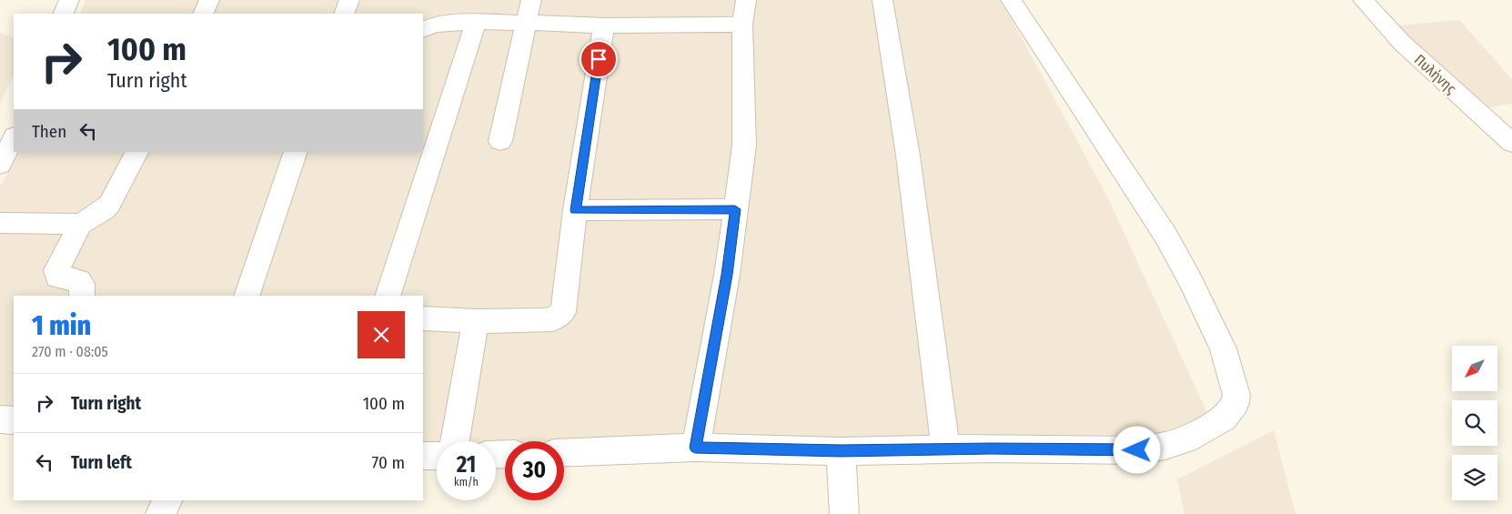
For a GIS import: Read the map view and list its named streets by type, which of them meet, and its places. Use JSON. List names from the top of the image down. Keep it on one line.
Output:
{"streets":{"street":["Πυλήνης"]},"north":"bottom left","page":{"turn":["100 m","Turn right"],"then":"Then","heading":["1 min","270 m · 08:05"],"list":[{"name":"Turn right","value":"100 m"},{"name":"Turn left","value":"70 m"}],"speed":"21 km/h","limit":"30"}}
